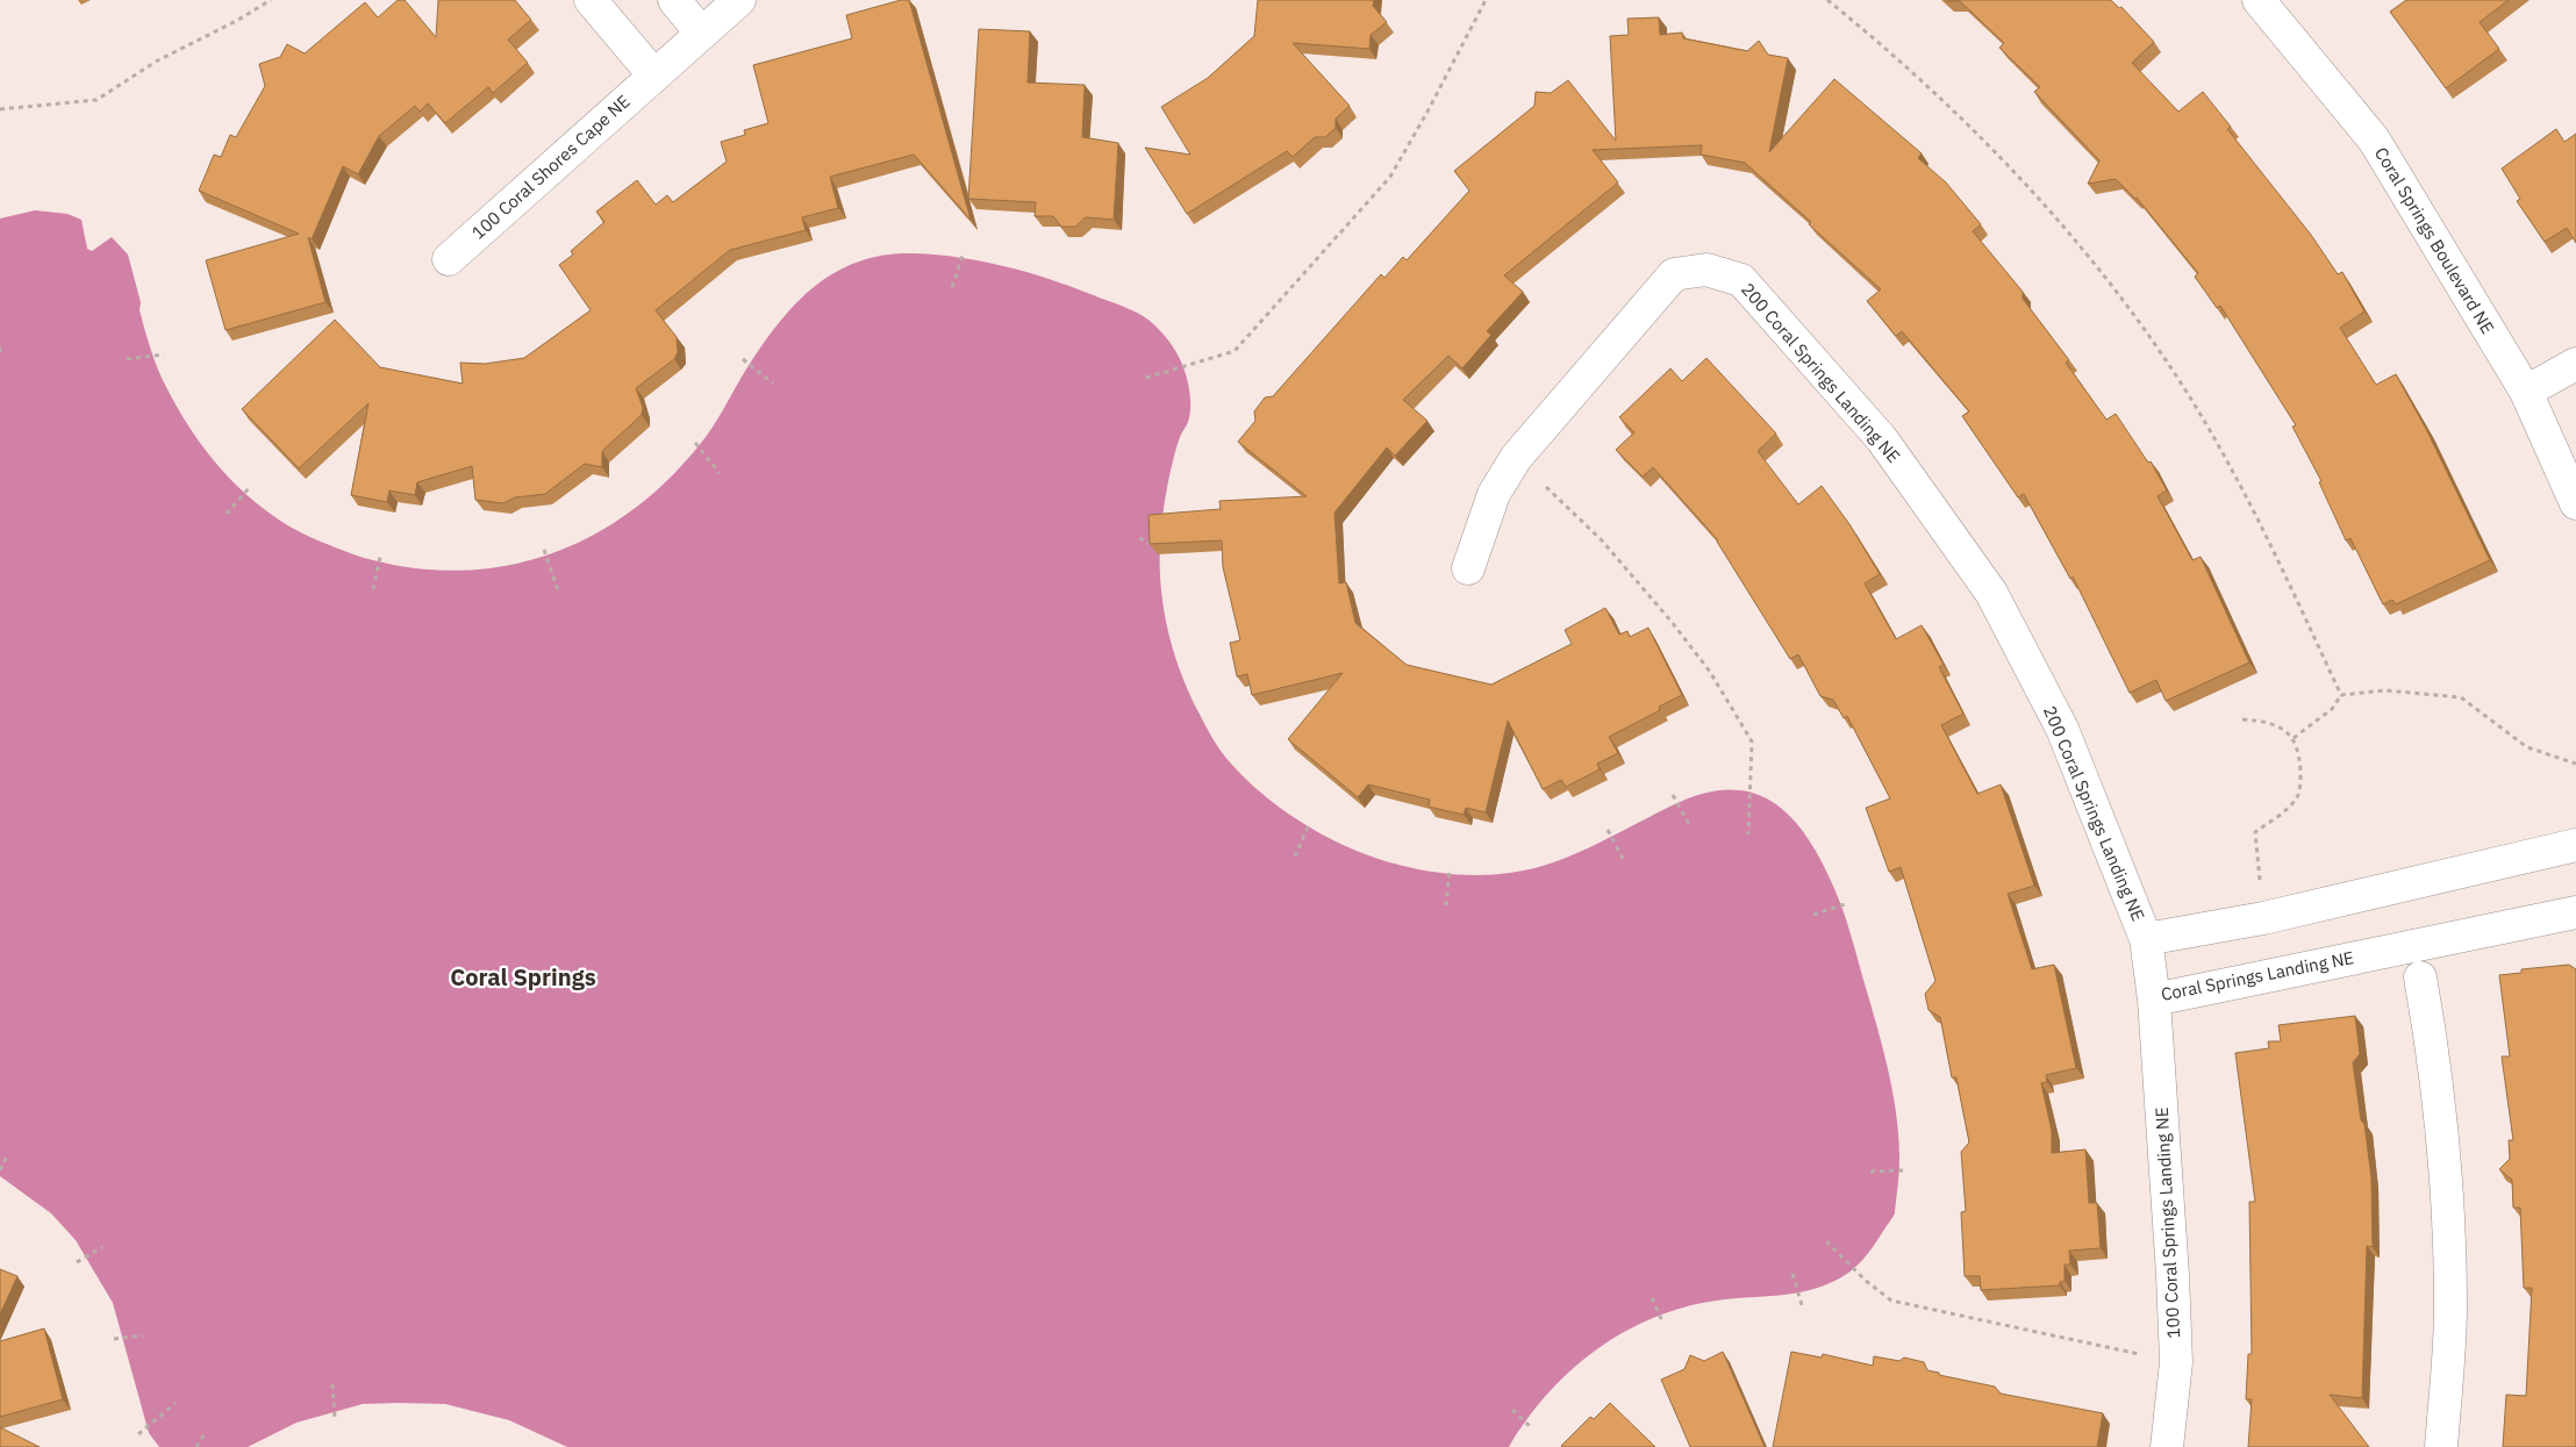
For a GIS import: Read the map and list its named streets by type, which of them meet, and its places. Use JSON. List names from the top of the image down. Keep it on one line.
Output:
{"streets":{"street":["100 Coral Shores Cape NE","Coral Springs Boulevard NE","200 Coral Springs Landing NE","Coral Springs Landing NE","100 Coral Springs Landing NE"]},"crossings":[["200 Coral Springs Landing NE","Coral Springs Landing NE"],["Coral Springs Landing NE","100 Coral Springs Landing NE"]],"districts":["Coral Springs"]}
